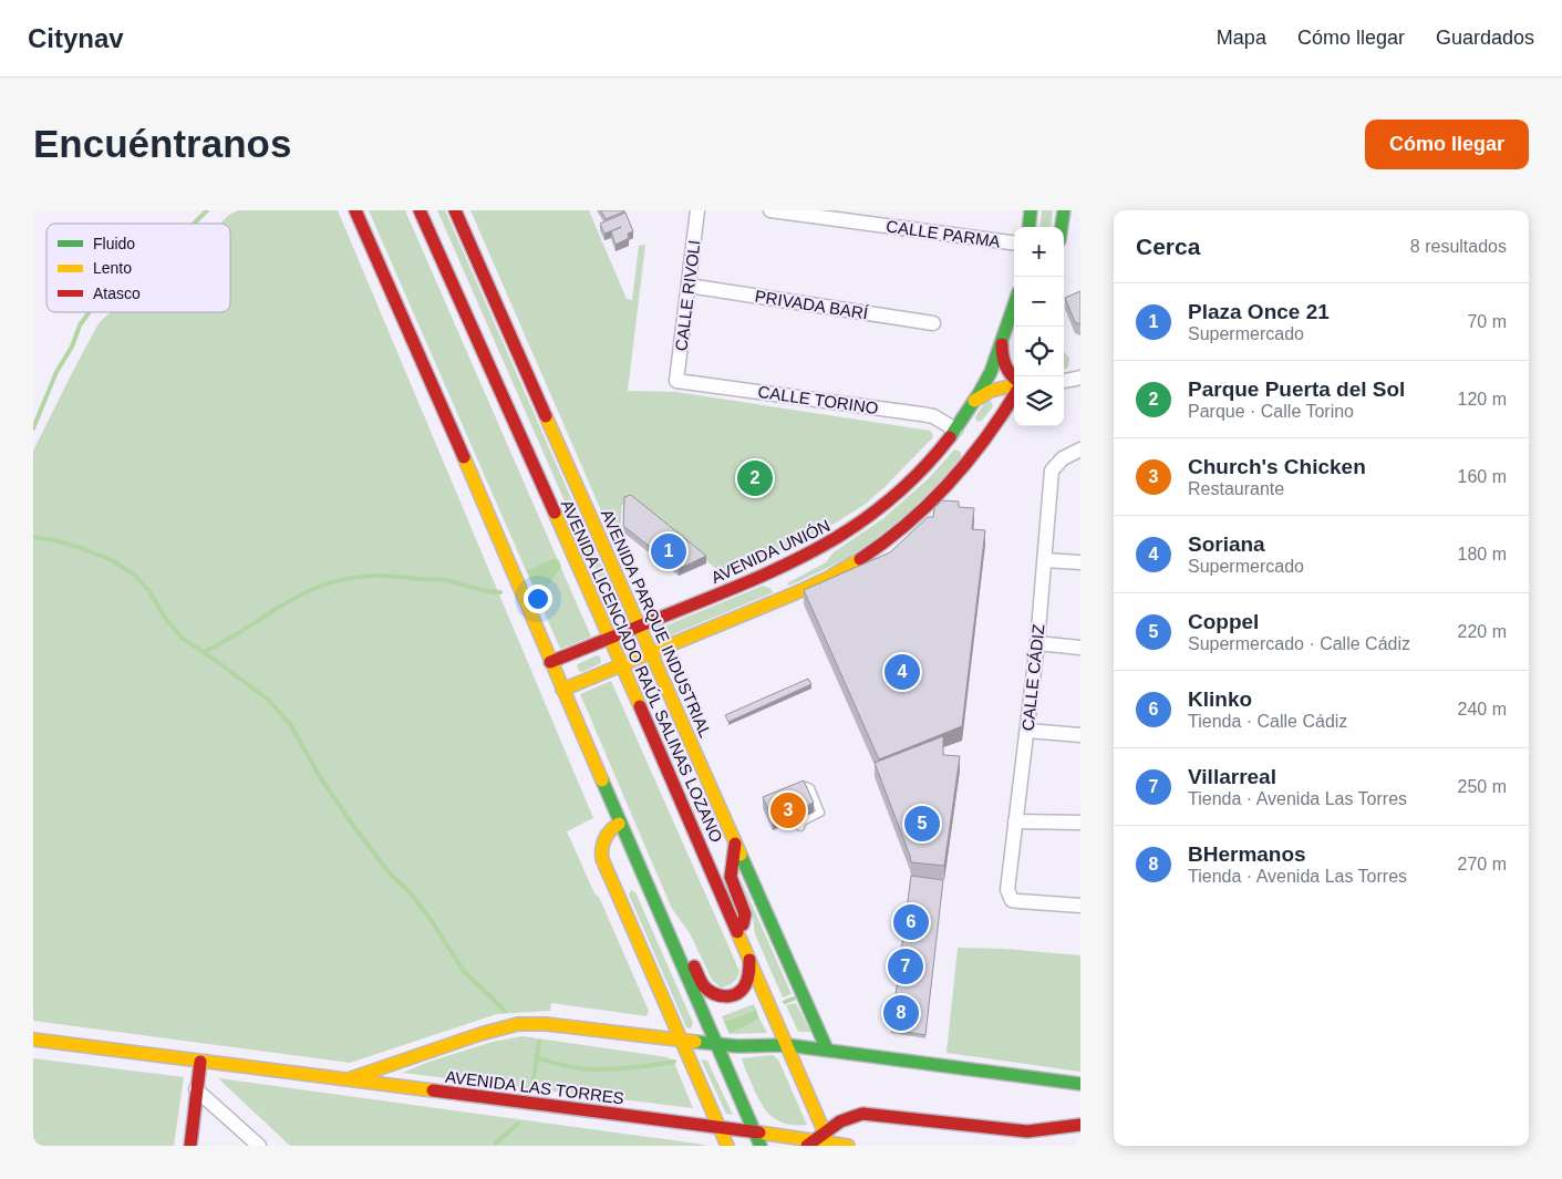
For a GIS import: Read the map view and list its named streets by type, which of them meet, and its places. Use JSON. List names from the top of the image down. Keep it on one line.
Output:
{"streets":{"main road":["AVENIDA UNIÓN","AVENIDA PARQUE INDUSTRIAL","AVENIDA LICENCIADO RAÚL SALINAS LOZANO","AVENIDA LAS TORRES"],"street":["CALLE PARMA","CALLE RIVOLI","PRIVADA BARÍ","CALLE TORINO","CALLE CÁDIZ"]},"crossings":[["CALLE RIVOLI","PRIVADA BARÍ"],["CALLE RIVOLI","CALLE TORINO"],["CALLE TORINO","AVENIDA UNIÓN"],["AVENIDA UNIÓN","AVENIDA PARQUE INDUSTRIAL"],["AVENIDA UNIÓN","AVENIDA LICENCIADO RAÚL SALINAS LOZANO"]],"legend":["Fluido","Lento","Atasco"],"page":{"header":"Citynav","nav":["Mapa","Cómo llegar","Guardados"],"buttons":"Cómo llegar","title":"Encuéntranos","heading":["Cerca","8 resultados"],"map_buttons":["+","−"],"list":[{"mark":"1","name":"Plaza Once 21","note":"Supermercado","value":"70 m"},{"mark":"2","name":"Parque Puerta del Sol","note":"Parque · Calle Torino","value":"120 m"},{"mark":"3","name":"Church's Chicken","note":"Restaurante","value":"160 m"},{"mark":"4","name":"Soriana","note":"Supermercado","value":"180 m"},{"mark":"5","name":"Coppel","note":"Supermercado · Calle Cádiz","value":"220 m"},{"mark":"6","name":"Klinko","note":"Tienda · Calle Cádiz","value":"240 m"},{"mark":"7","name":"Villarreal","note":"Tienda · Avenida Las Torres","value":"250 m"},{"mark":"8","name":"BHermanos","note":"Tienda · Avenida Las Torres","value":"270 m"}],"pins":["2","1","4","3","5","6","7","8"]}}
